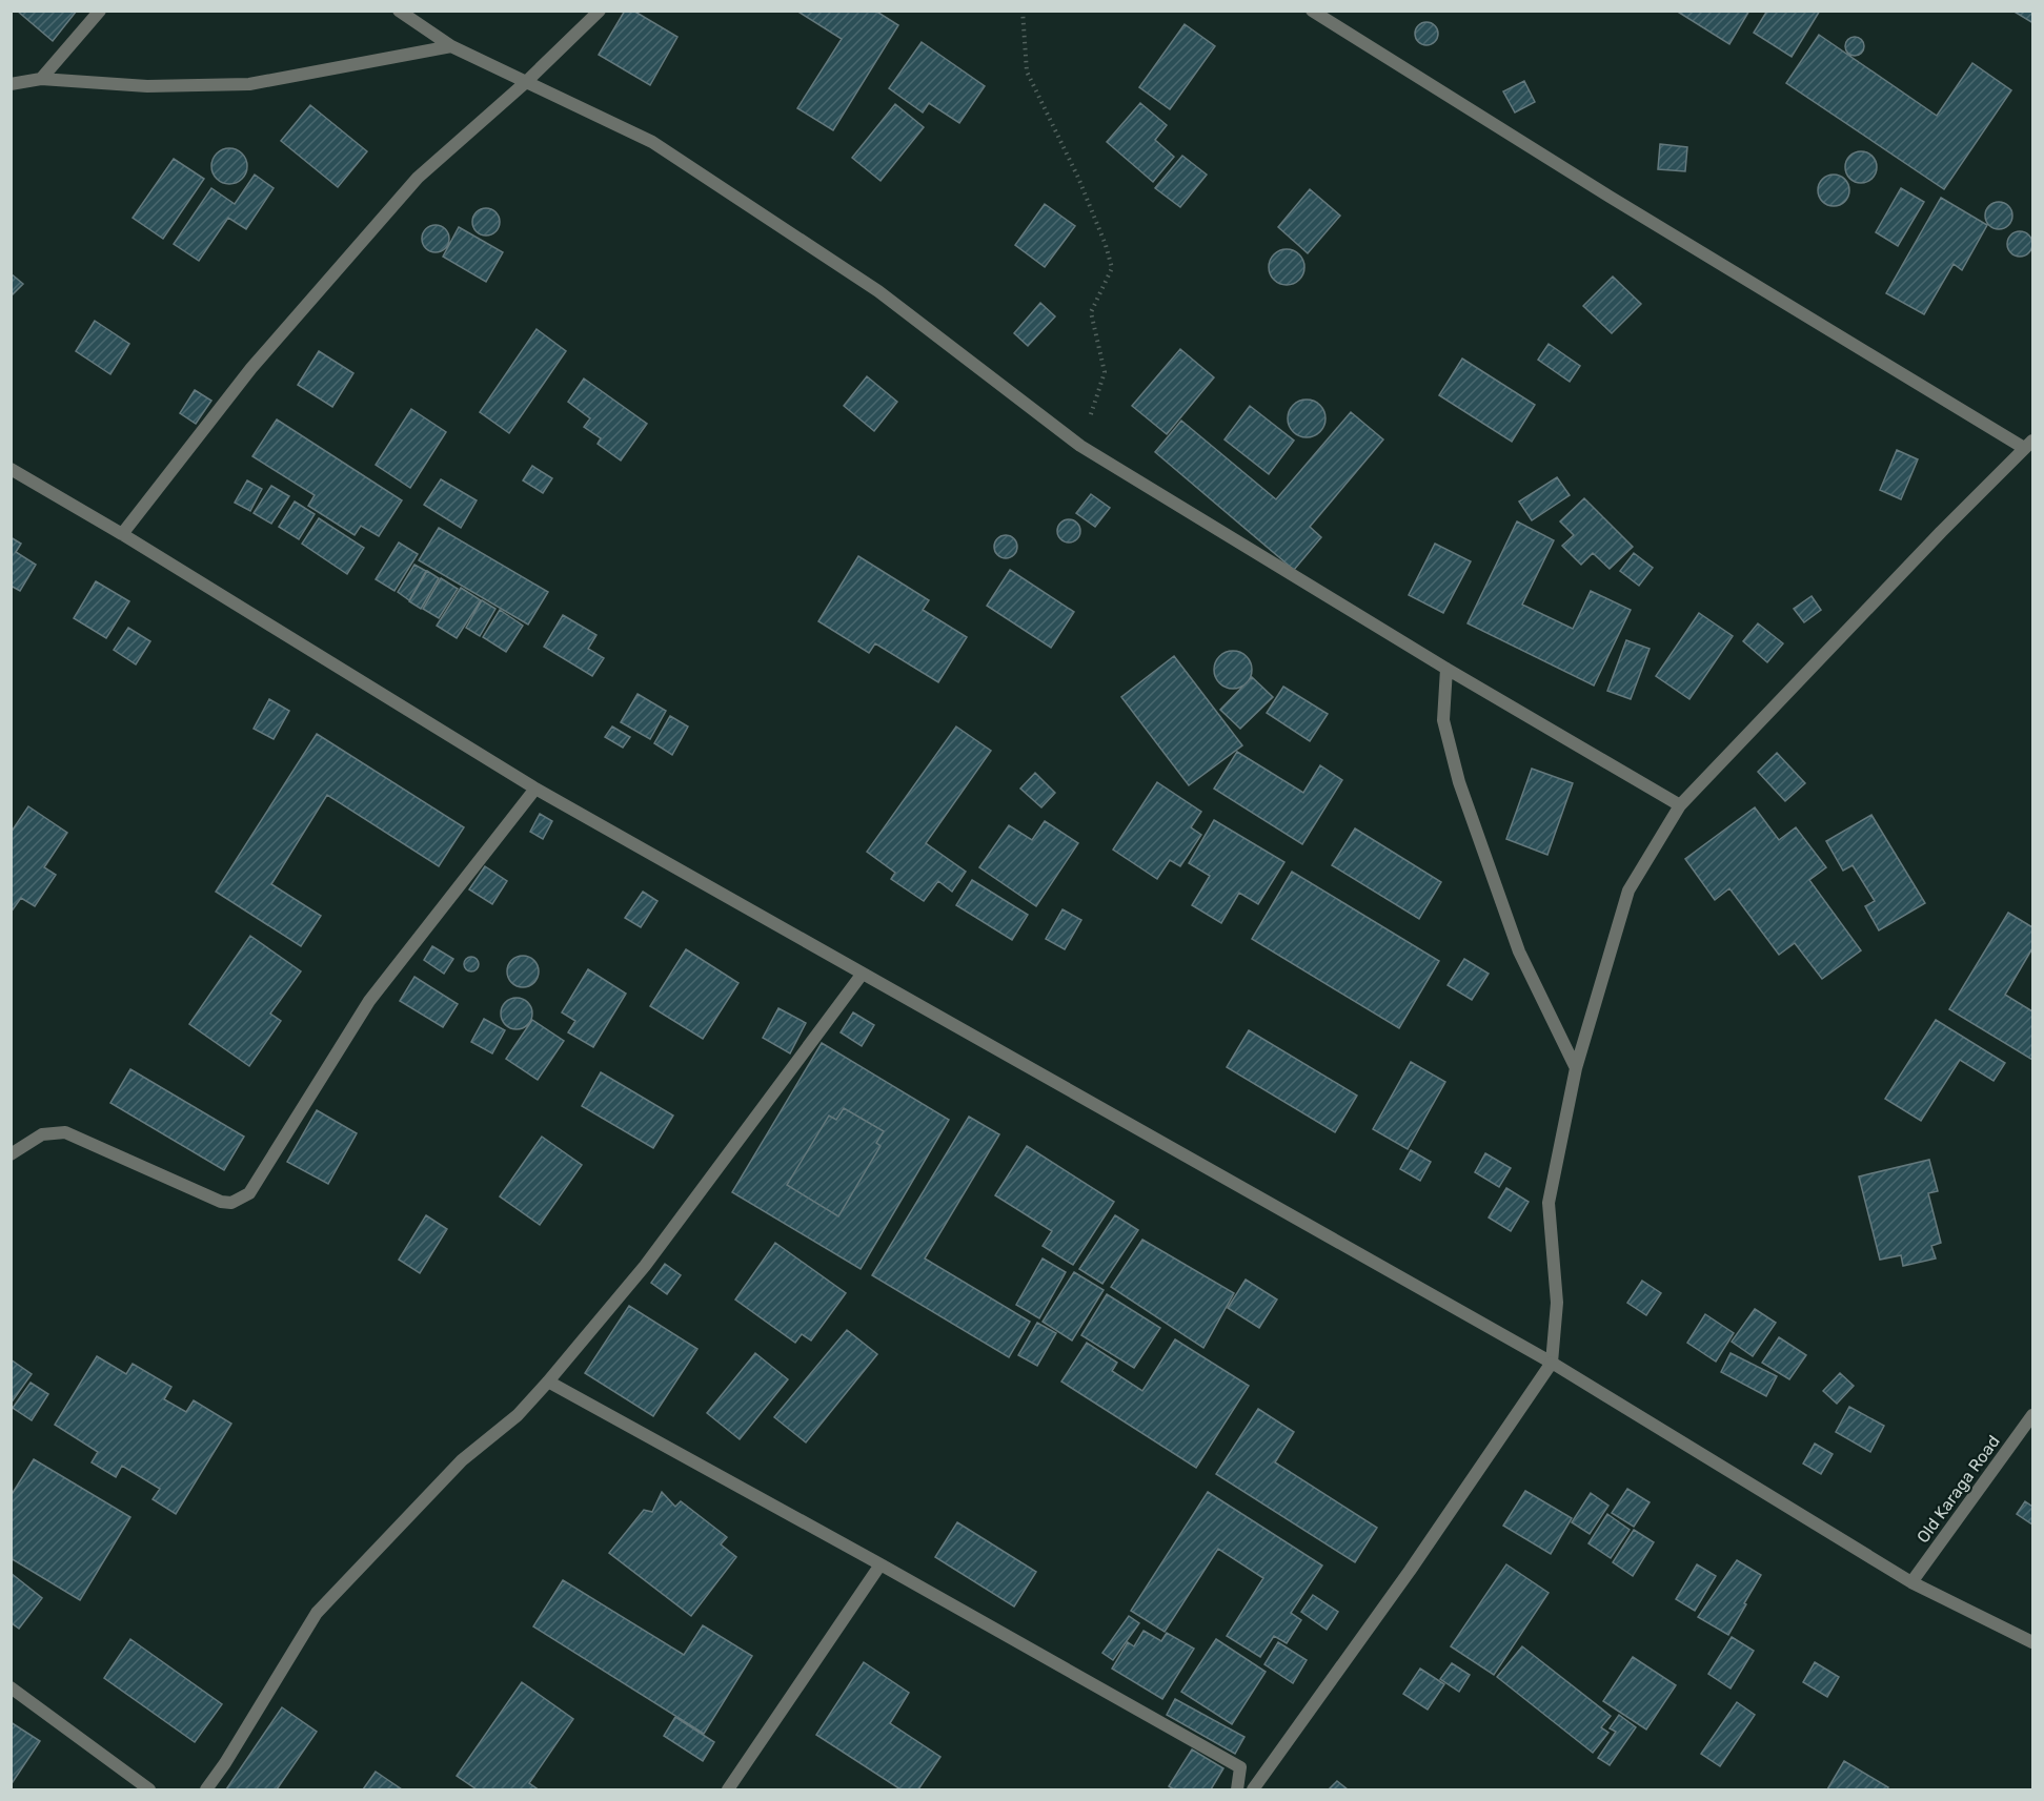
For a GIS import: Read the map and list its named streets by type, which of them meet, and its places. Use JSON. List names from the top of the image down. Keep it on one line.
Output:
{"streets":{"street":["Old Karaga Road"]}}
